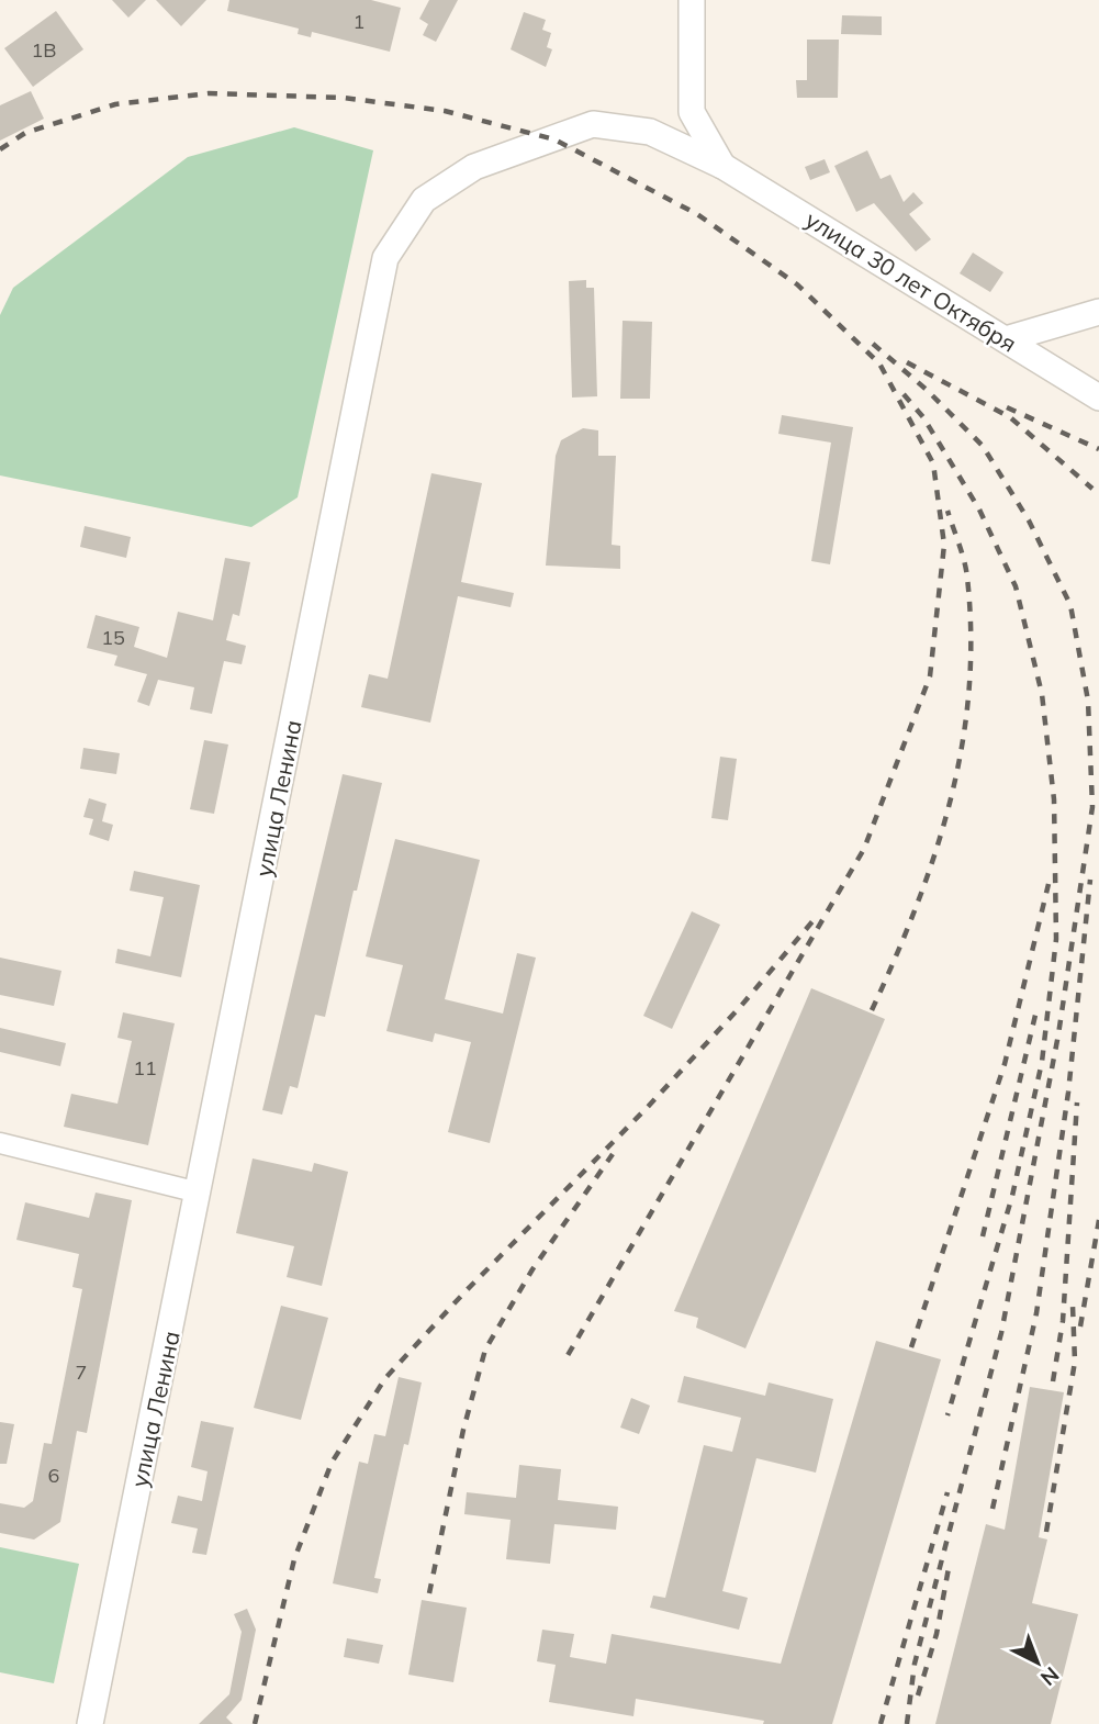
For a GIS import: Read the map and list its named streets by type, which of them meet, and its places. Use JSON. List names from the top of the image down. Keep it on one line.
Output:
{"streets":{"street":["улица 30 лет Октября","улица Ленина"]},"crossings":[["улица 30 лет Октября","улица Ленина"]],"house_numbers":["1","1В","15","11","7","6"],"north":"bottom right"}
